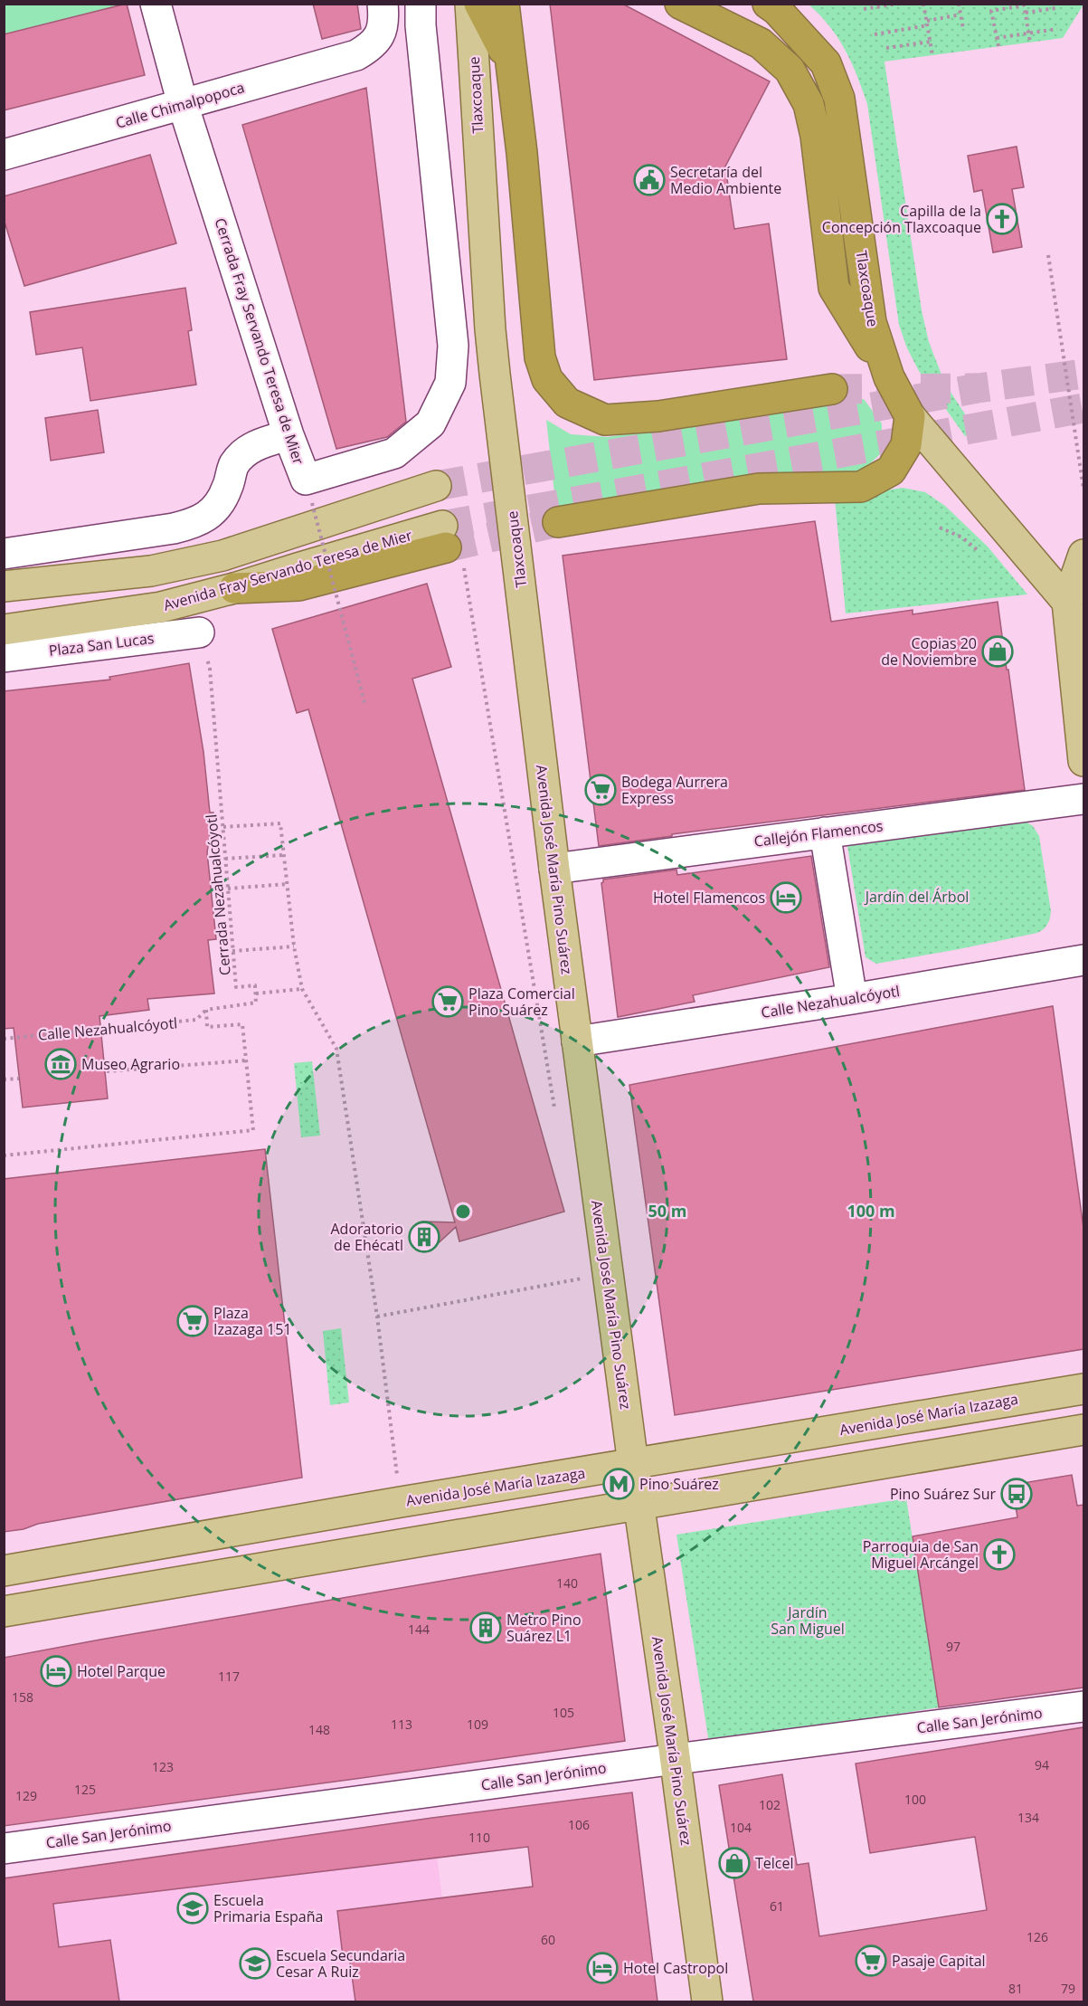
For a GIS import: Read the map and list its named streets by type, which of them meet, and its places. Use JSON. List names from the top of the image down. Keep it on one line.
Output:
{"streets":{"highway":["Tlaxcoaque"],"main road":["Avenida Fray Servando Teresa de Mier","Avenida José María Pino Suárez","Avenida José María Izazaga"],"street":["Calle Chimalpopoca","Cerrada Fray Servando Teresa de Mier","Plaza San Lucas","Callejón Flamencos","Calle Nezahualcóyotl","Calle San Jerónimo"],"path":["Cerrada Nezahualcóyotl"]},"crossings":[["Tlaxcoaque","Avenida José María Pino Suárez"],["Calle Chimalpopoca","Cerrada Fray Servando Teresa de Mier"],["Plaza San Lucas","Cerrada Nezahualcóyotl"],["Callejón Flamencos","Avenida José María Pino Suárez"],["Avenida José María Pino Suárez","Calle Nezahualcóyotl"],["Avenida José María Pino Suárez","Avenida José María Izazaga"],["Avenida José María Pino Suárez","Calle San Jerónimo"]],"parks":["Jardín del Árbol","Jardín San Miguel"],"places":{"public building":["Secretaría del Medio Ambiente"],"church":["Capilla de la Concepción Tlaxcoaque","Parroquia de San Miguel Arcángel"],"shop":["Copias 20 de Noviembre","Telcel"],"supermarket":["Bodega Aurrera Express","Plaza Comercial Pino Suárez","Plaza Izazaga 151","Pasaje Capital"],"hotel":["Hotel Flamencos","Hotel Parque","Hotel Castropol"],"museum":["Museo Agrario"],"building":["Adoratorio de Ehécatl","Metro Pino Suárez L1"],"metro station":["Pino Suárez"],"bus stop":["Pino Suárez Sur"],"school or university":["Escuela Primaria España","Escuela Secundaria Cesar A Ruiz"]},"house_numbers":["140","144","97","117","158","105","113","109","148","94","123","125","129","100","102","134","106","104","110","61","126","60","81","79"],"rings":["50 m","100 m"]}
